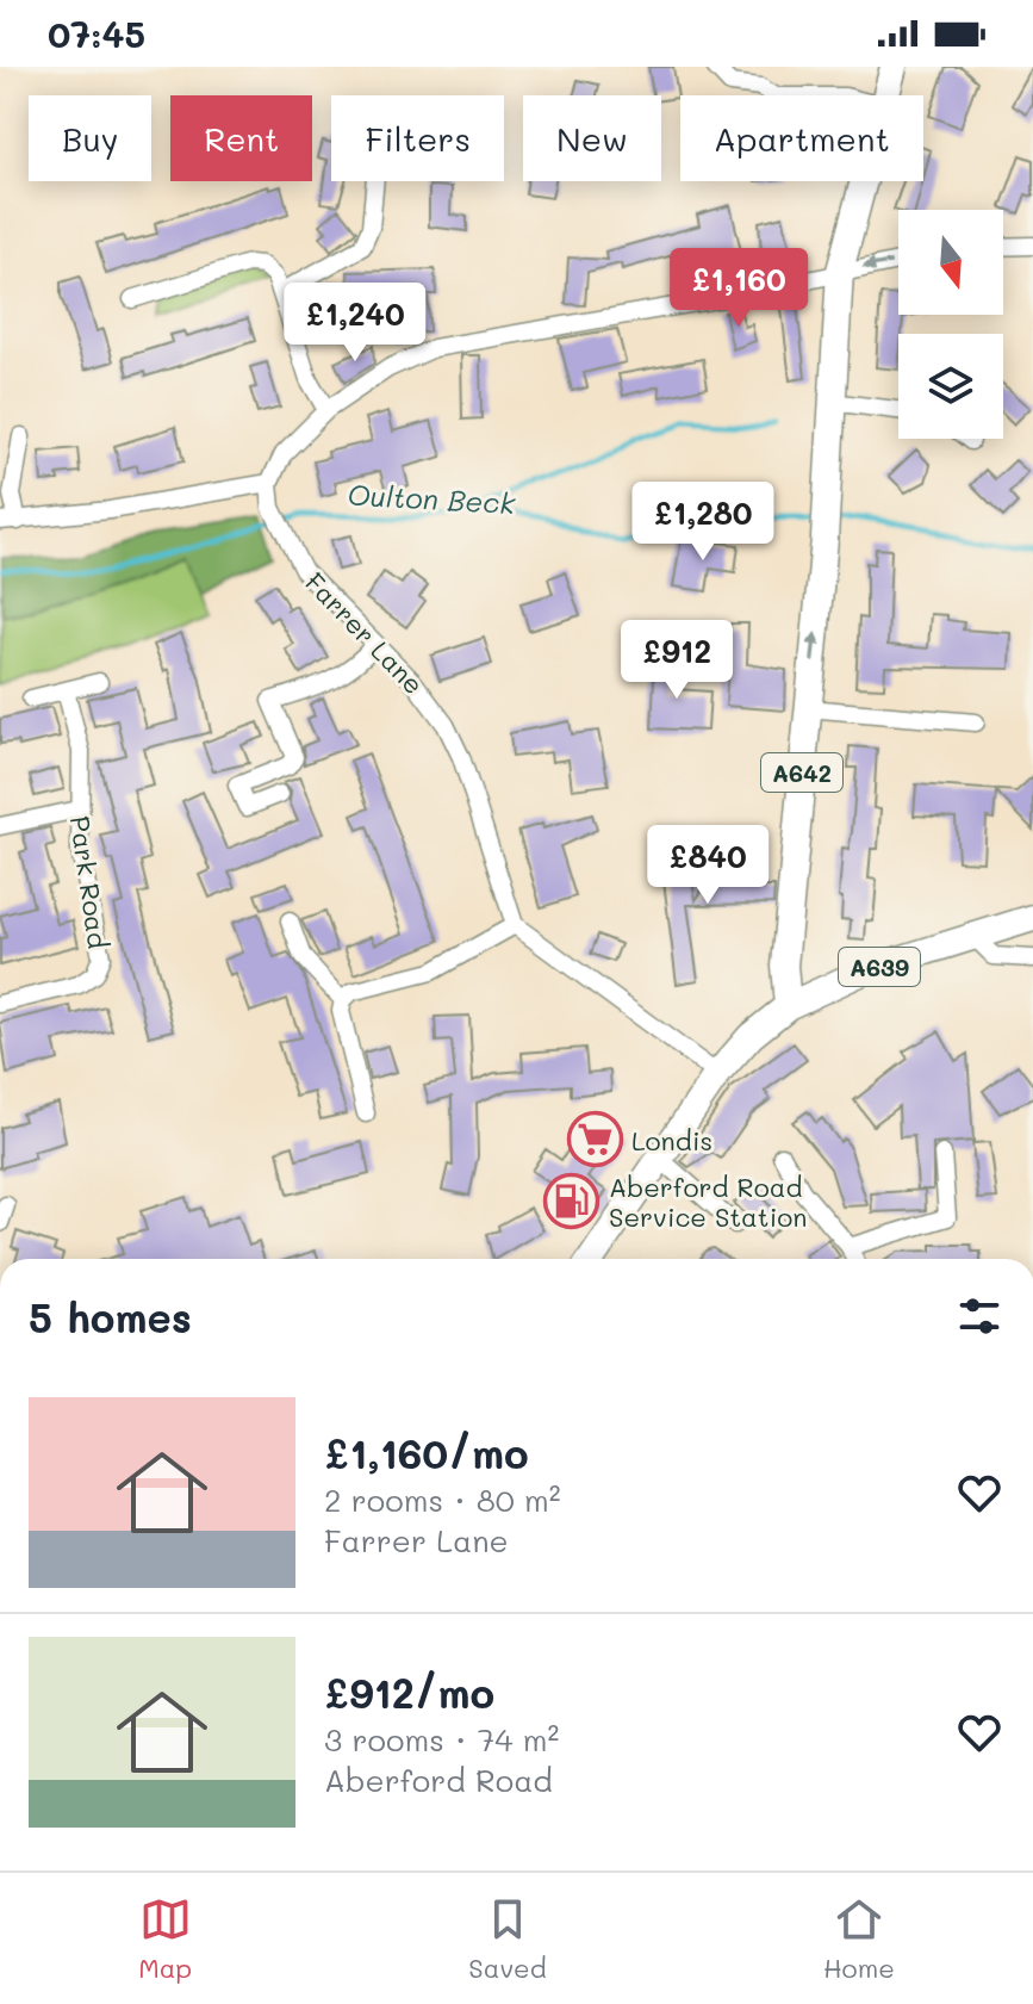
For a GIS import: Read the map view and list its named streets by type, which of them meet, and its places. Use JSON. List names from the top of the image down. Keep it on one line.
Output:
{"streets":{"main road":["A642","A639"],"street":["Farrer Lane","Park Road"]},"crossings":[["A642","A639"]],"water":["Oulton Beck"],"places":{"supermarket":["Londis"],"fuel station":["Aberford Road Service Station"]},"north":"bottom","page":{"status":"07:45","chip":["Buy","Rent","Filters","New","Apartment"],"price":["£1,160","£1,240","£1,280","£912","£840"],"heading":"5 homes","list":[{"name":"£1,160/mo","note":"2 rooms · 80 m² · Farrer Lane"},{"name":"£912/mo","note":"3 rooms · 74 m² · Aberford Road"}],"tabs":["Map","Saved","Home"]}}
